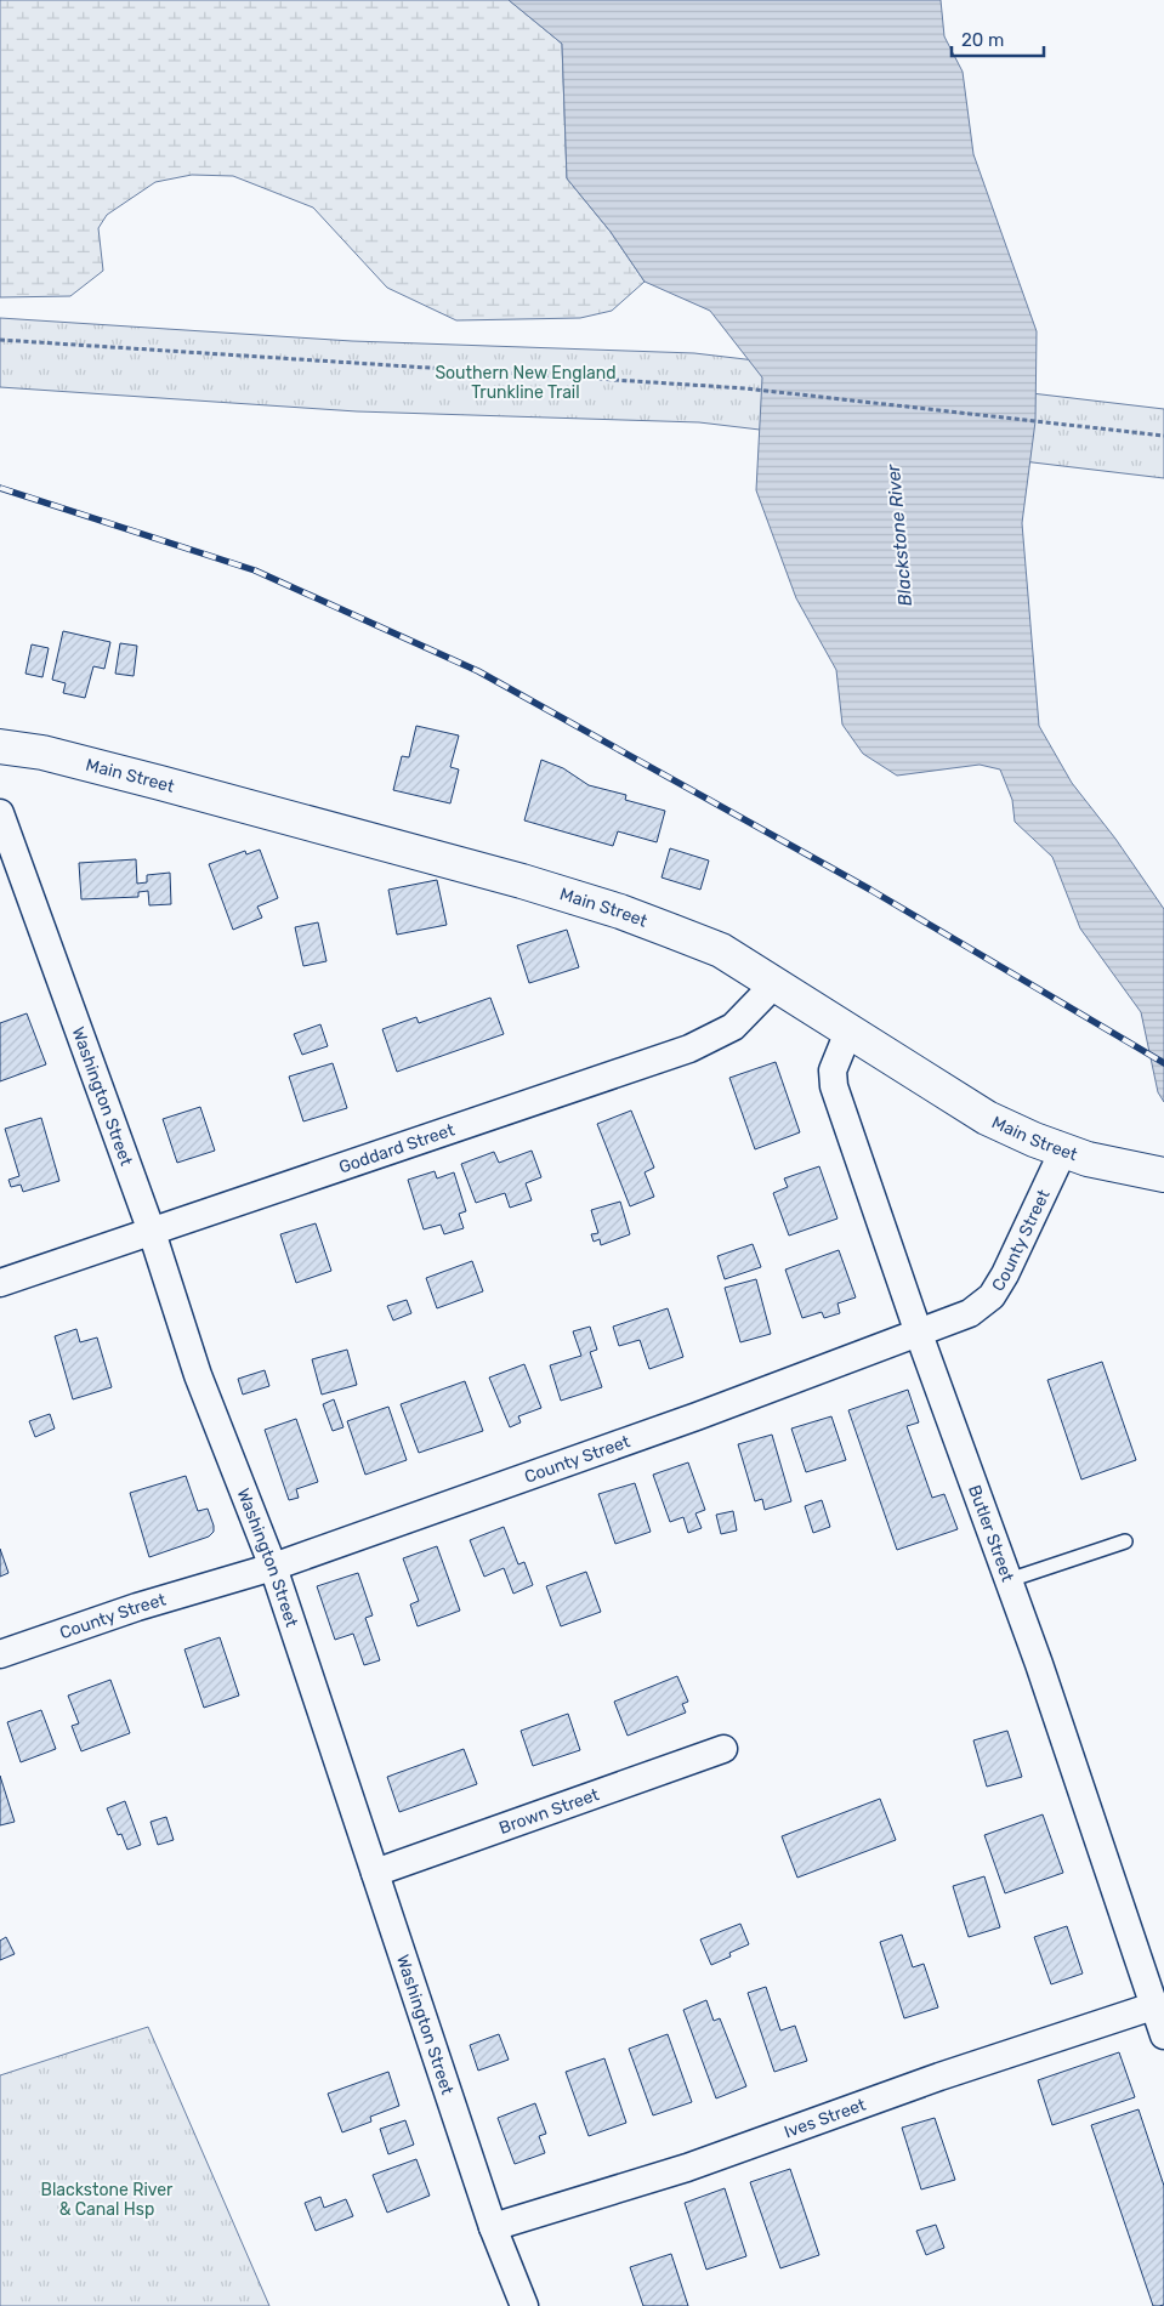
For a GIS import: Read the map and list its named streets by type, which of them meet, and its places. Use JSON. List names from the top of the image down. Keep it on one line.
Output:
{"streets":{"main road":["Main Street"],"street":["Washington Street","Goddard Street","County Street","Butler Street","Brown Street","Ives Street"]},"crossings":[["Main Street","Goddard Street"],["Main Street","County Street"],["Main Street","Butler Street"],["Washington Street","Goddard Street"],["Washington Street","County Street"],["Washington Street","Brown Street"],["Washington Street","Ives Street"],["County Street","Butler Street"],["Butler Street","Ives Street"]],"water":["Blackstone River"],"parks":["Southern New England Trunkline Trail","Blackstone River & Canal Hsp"],"scale_bar":"20 m"}
